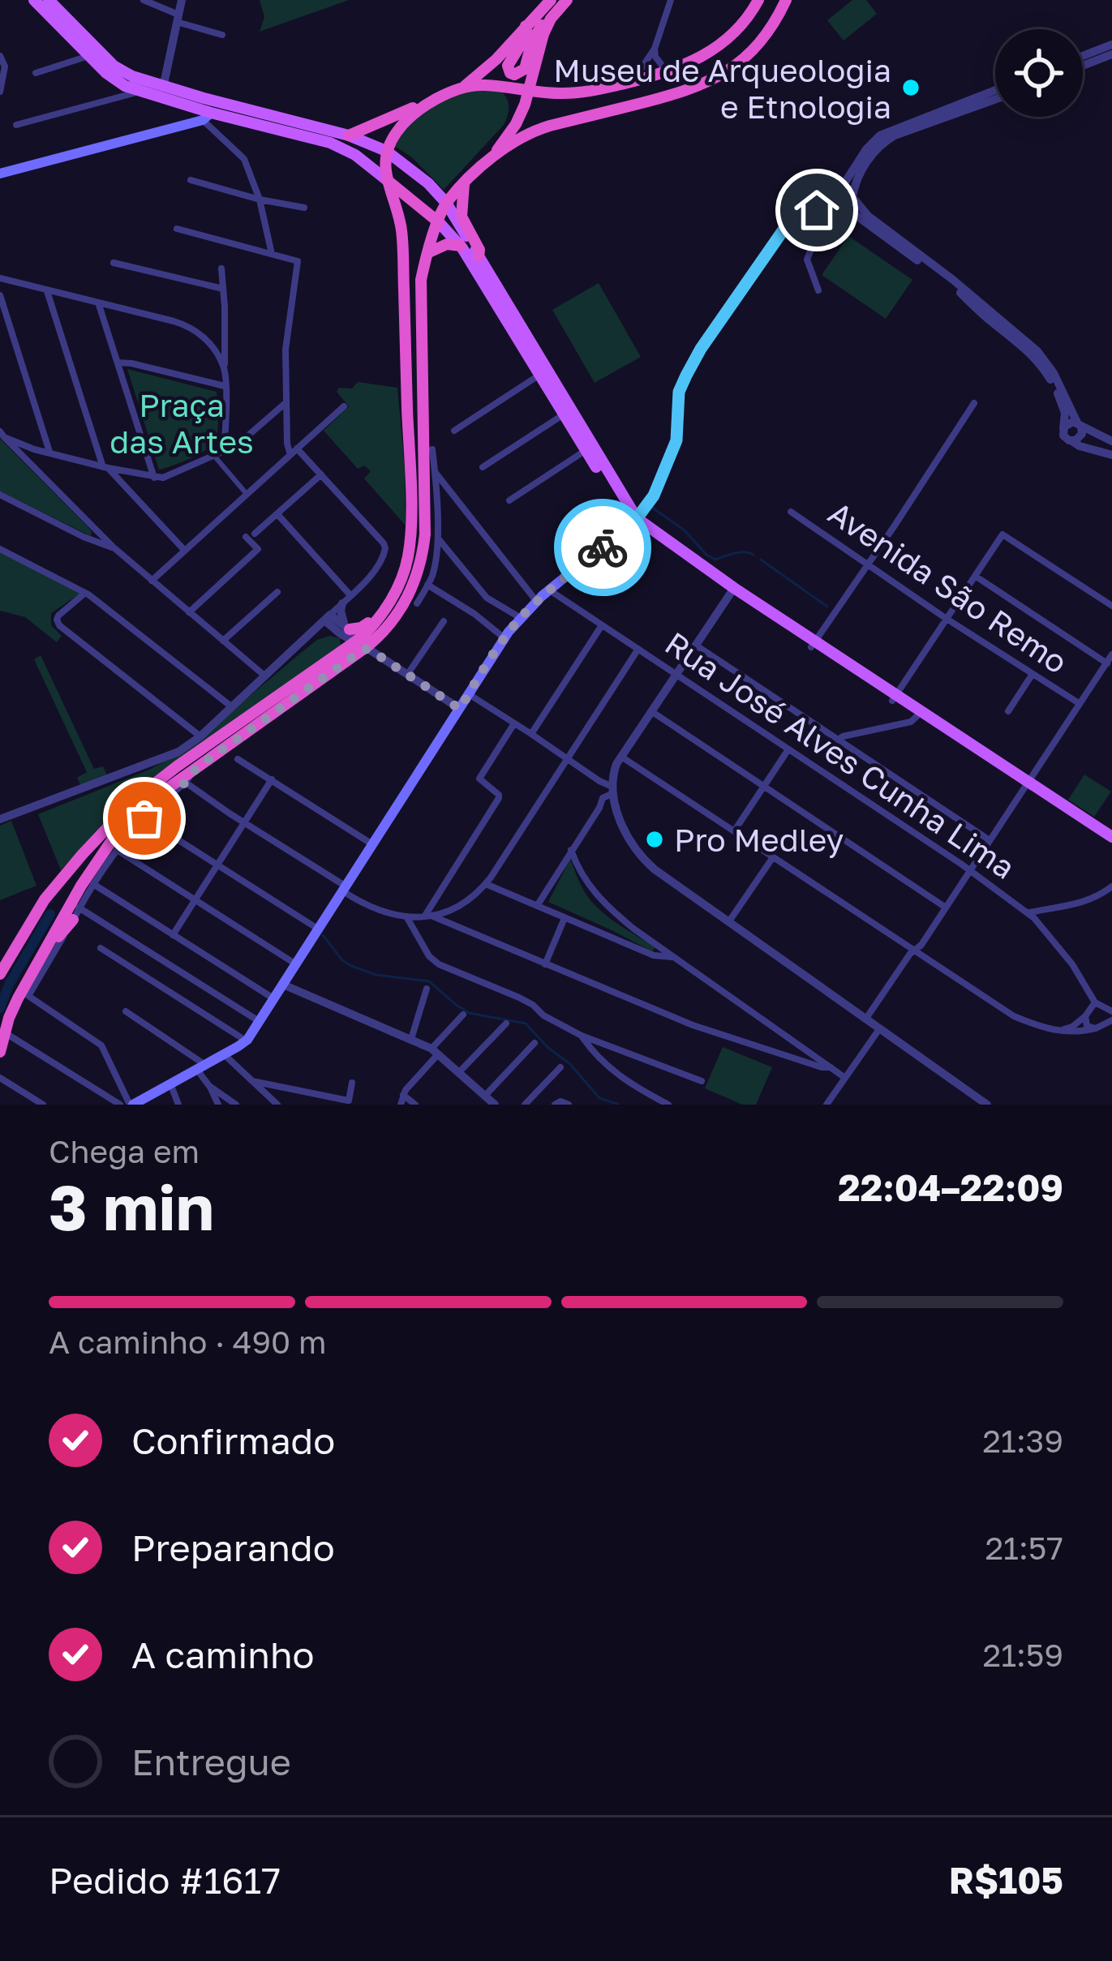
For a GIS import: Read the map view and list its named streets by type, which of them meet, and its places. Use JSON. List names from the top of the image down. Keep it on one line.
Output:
{"streets":{"street":["Avenida São Remo","Rua José Alves Cunha Lima"]},"parks":["Praça das Artes"],"places":["Museu de Arqueologia e Etnologia","Pro Medley"],"page":{"heading":["3 min","Chega em","22:04–22:09"],"panel":["Pedido #1617","R$105"],"bar":"A caminho · 490 m","list":[["Confirmado","21:39"],["Preparando","21:57"],["A caminho","21:59"],"Entregue"]}}
